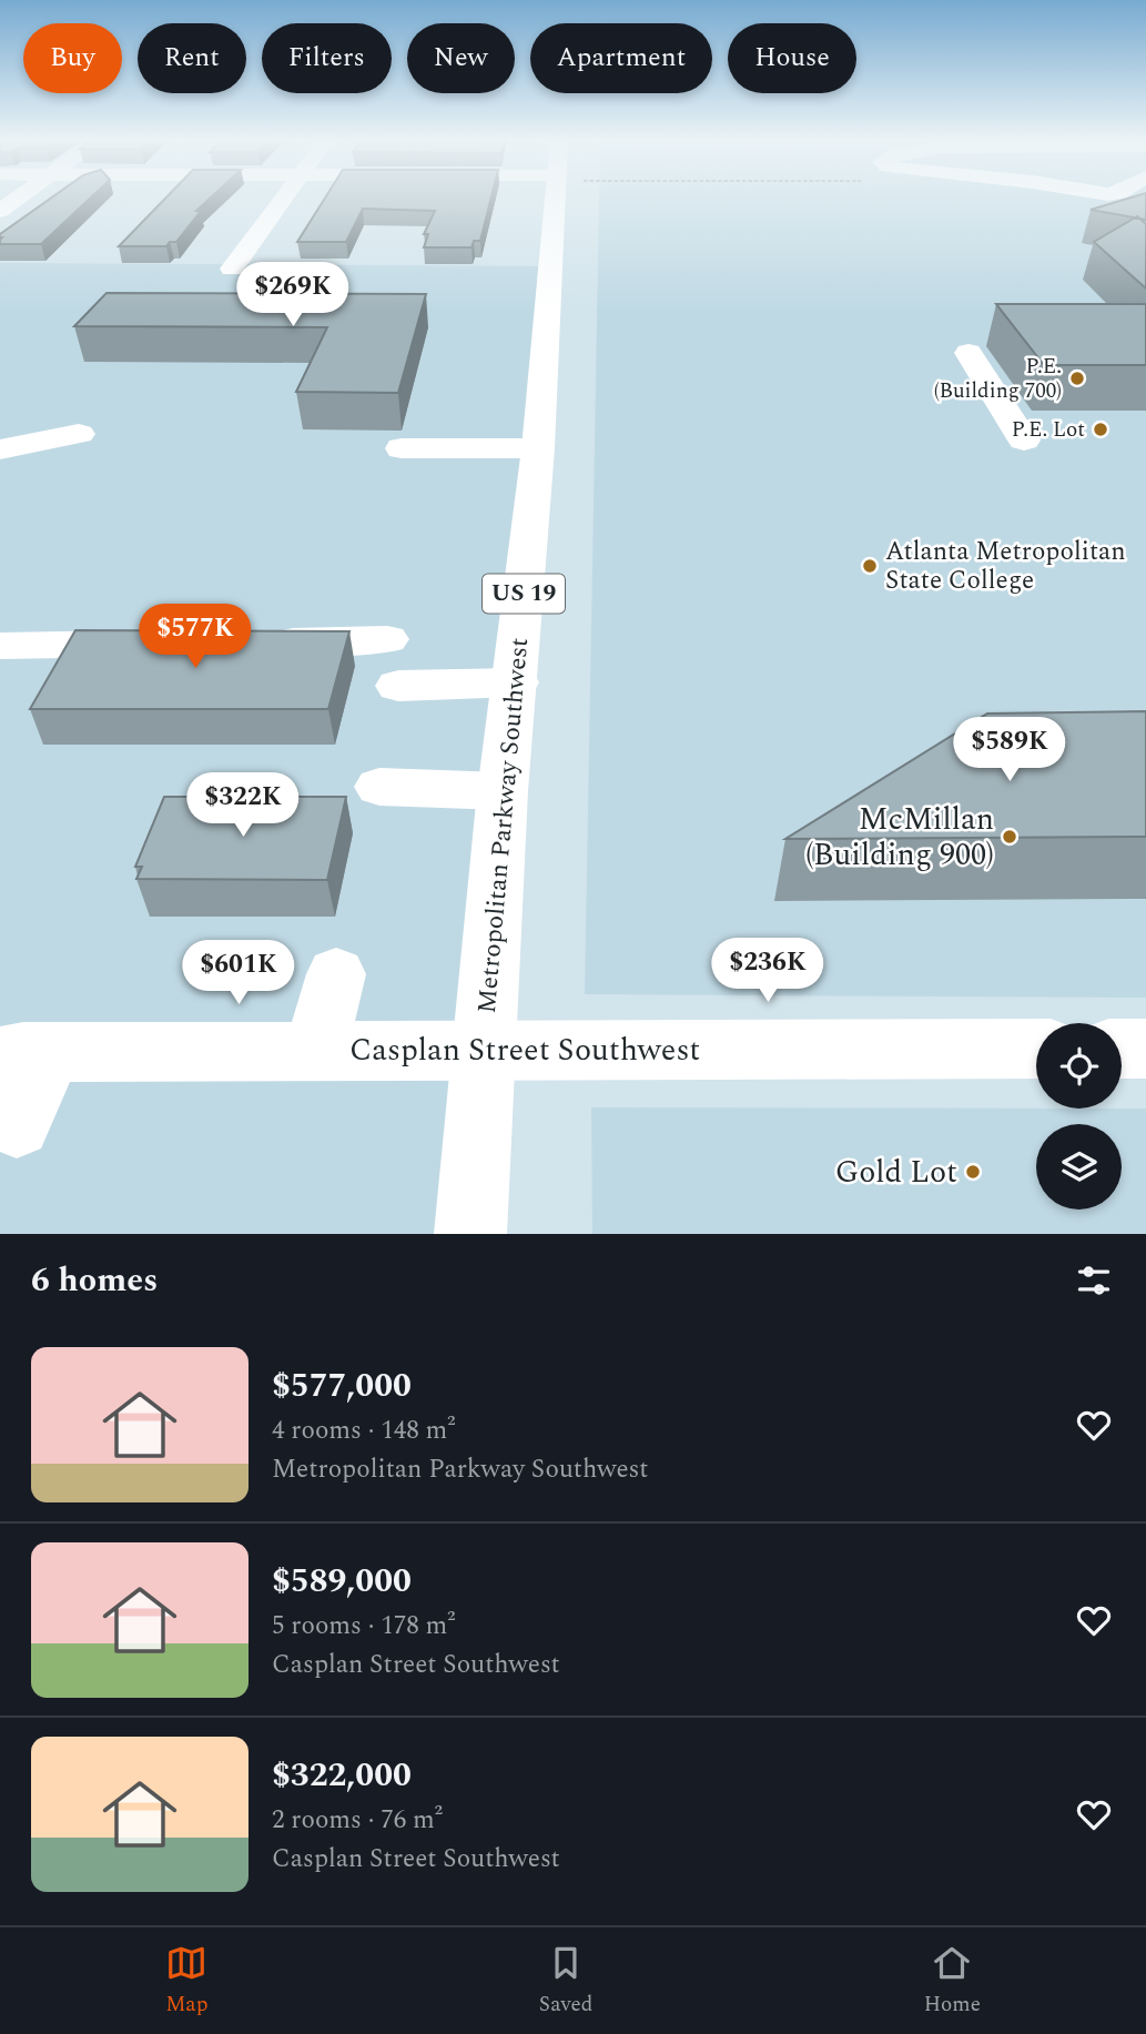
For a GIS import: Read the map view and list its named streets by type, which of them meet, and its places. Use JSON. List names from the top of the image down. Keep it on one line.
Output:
{"streets":{"street":["US 19","Metropolitan Parkway Southwest","Casplan Street Southwest"]},"crossings":[["Metropolitan Parkway Southwest","Casplan Street Southwest"]],"places":["P.E. (Building 700)","P.E. Lot","Atlanta Metropolitan State College","McMillan (Building 900)","Gold Lot"],"page":{"chip":["Buy","Rent","Filters","New","Apartment","House"],"price":["$269K","$577K","$589K","$322K","$236K","$601K"],"heading":"6 homes","list":[{"name":"$577,000","note":"4 rooms · 148 m² · Metropolitan Parkway Southwest"},{"name":"$589,000","note":"5 rooms · 178 m² · Casplan Street Southwest"},{"name":"$322,000","note":"2 rooms · 76 m² · Casplan Street Southwest"}],"tabs":["Map","Saved","Home"]}}
